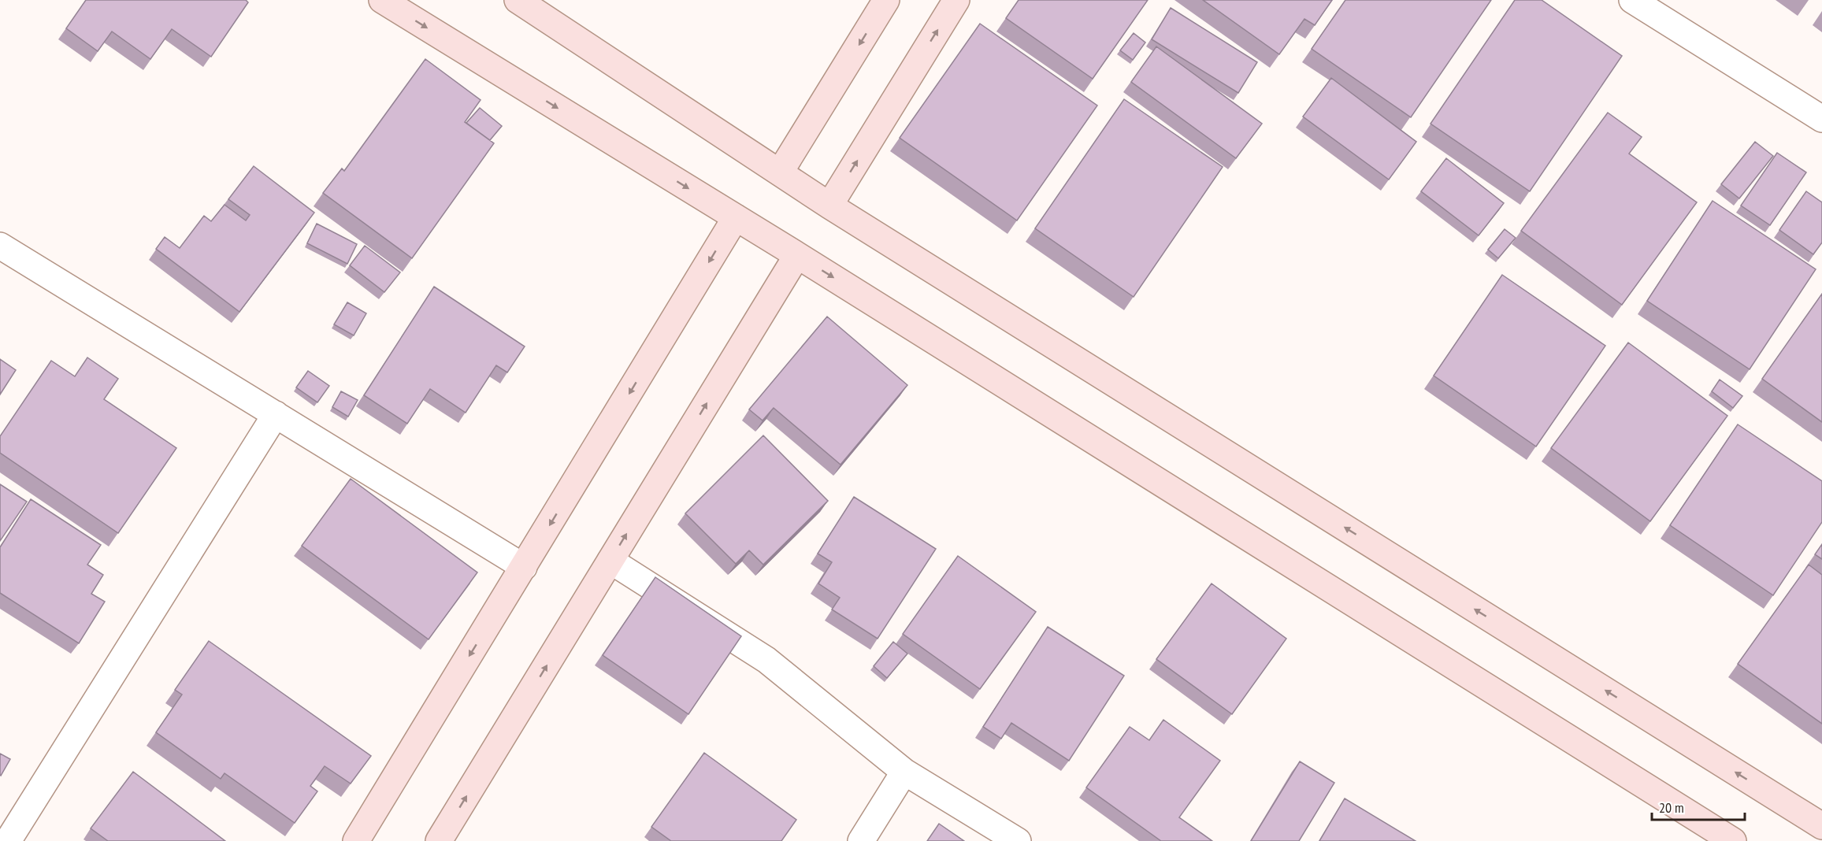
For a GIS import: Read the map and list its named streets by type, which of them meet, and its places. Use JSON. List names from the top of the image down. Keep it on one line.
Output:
{"scale_bar":"20 m"}
